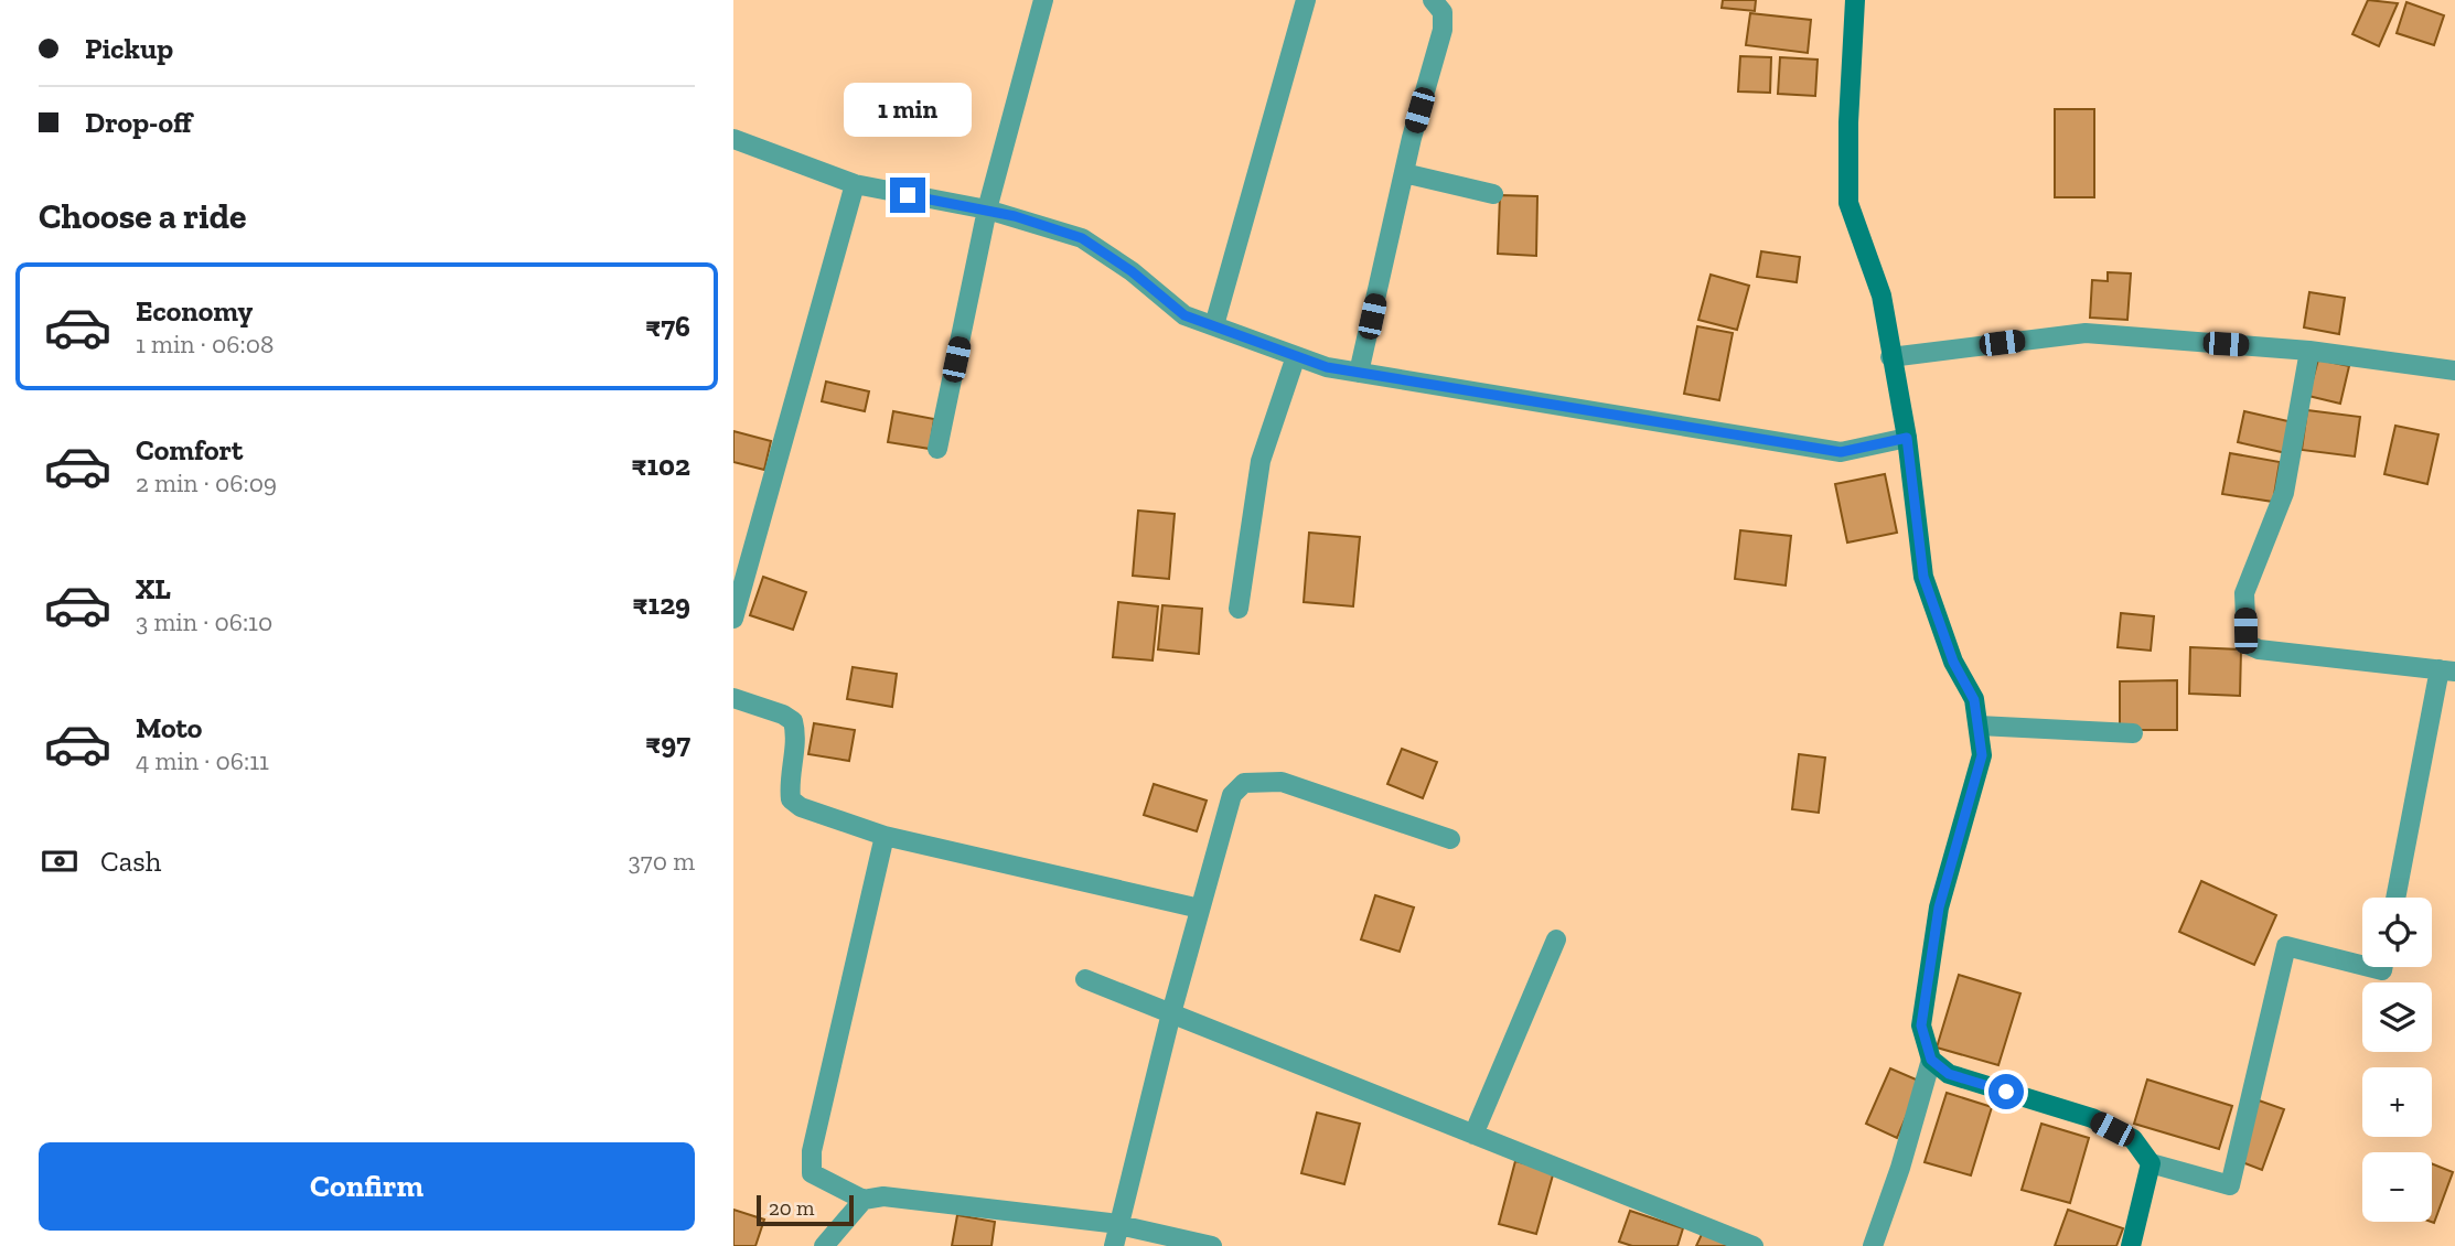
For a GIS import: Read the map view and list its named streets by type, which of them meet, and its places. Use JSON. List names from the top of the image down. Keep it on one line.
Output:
{"scale_bar":"20 m","page":{"banner":["Pickup","Drop-off"],"bubble":"1 min","heading":"Choose a ride","list":[{"name":"Economy","note":"1 min · 06:08","value":"₹76"},{"name":"Comfort","note":"2 min · 06:09","value":"₹102"},{"name":"XL","note":"3 min · 06:10","value":"₹129"},{"name":"Moto","note":"4 min · 06:11","value":"₹97"}],"pay":["Cash","370 m"],"map_buttons":["+","−"],"buttons":"Confirm","scale":"20 m"}}
